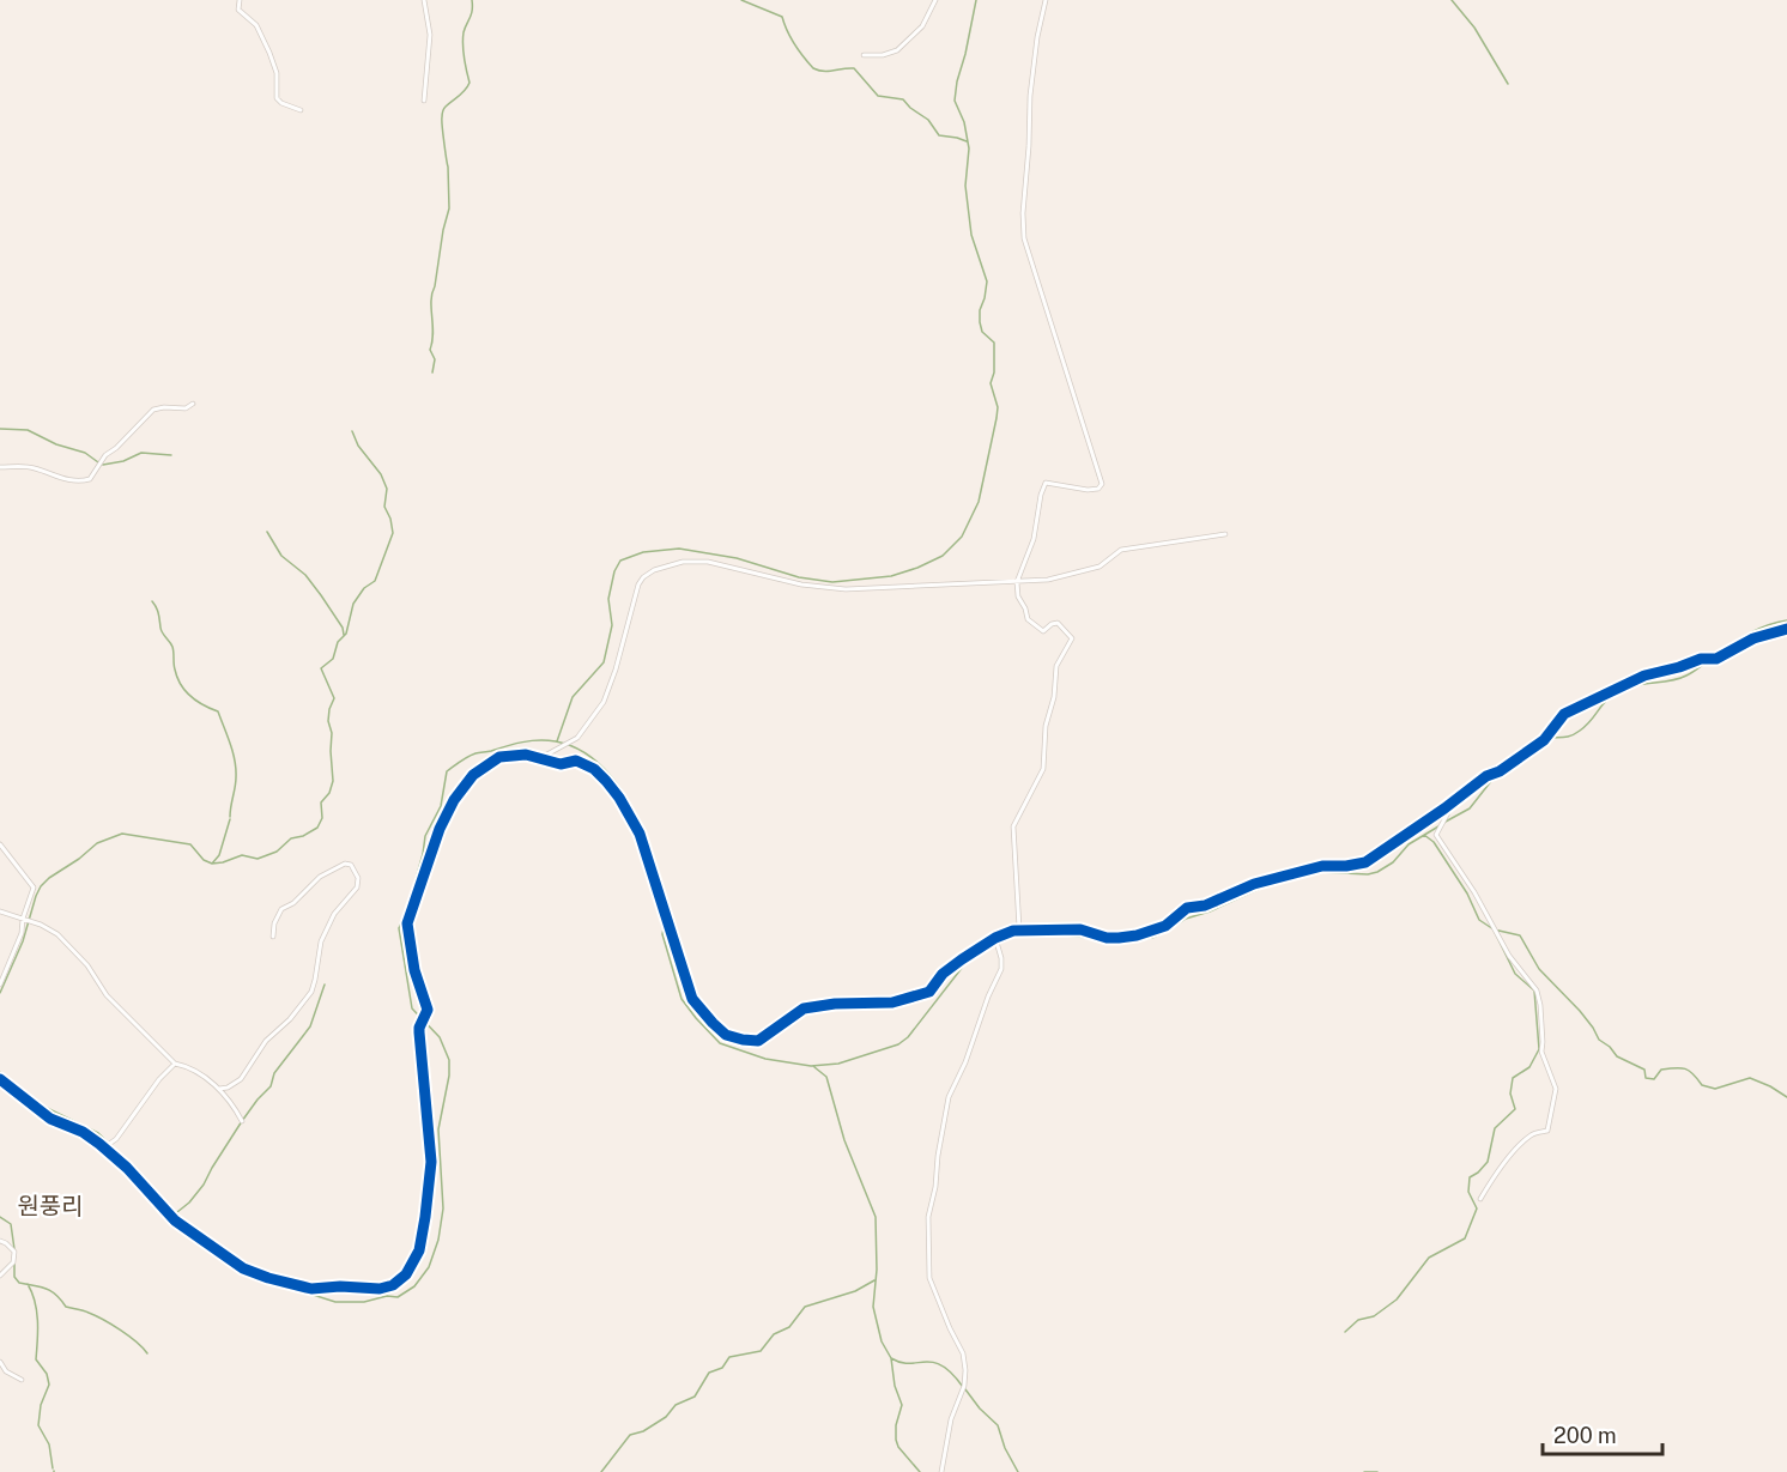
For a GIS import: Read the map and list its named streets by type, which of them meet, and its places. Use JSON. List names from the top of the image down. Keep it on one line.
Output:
{"districts":["원풍리"],"scale_bar":"200 m"}
